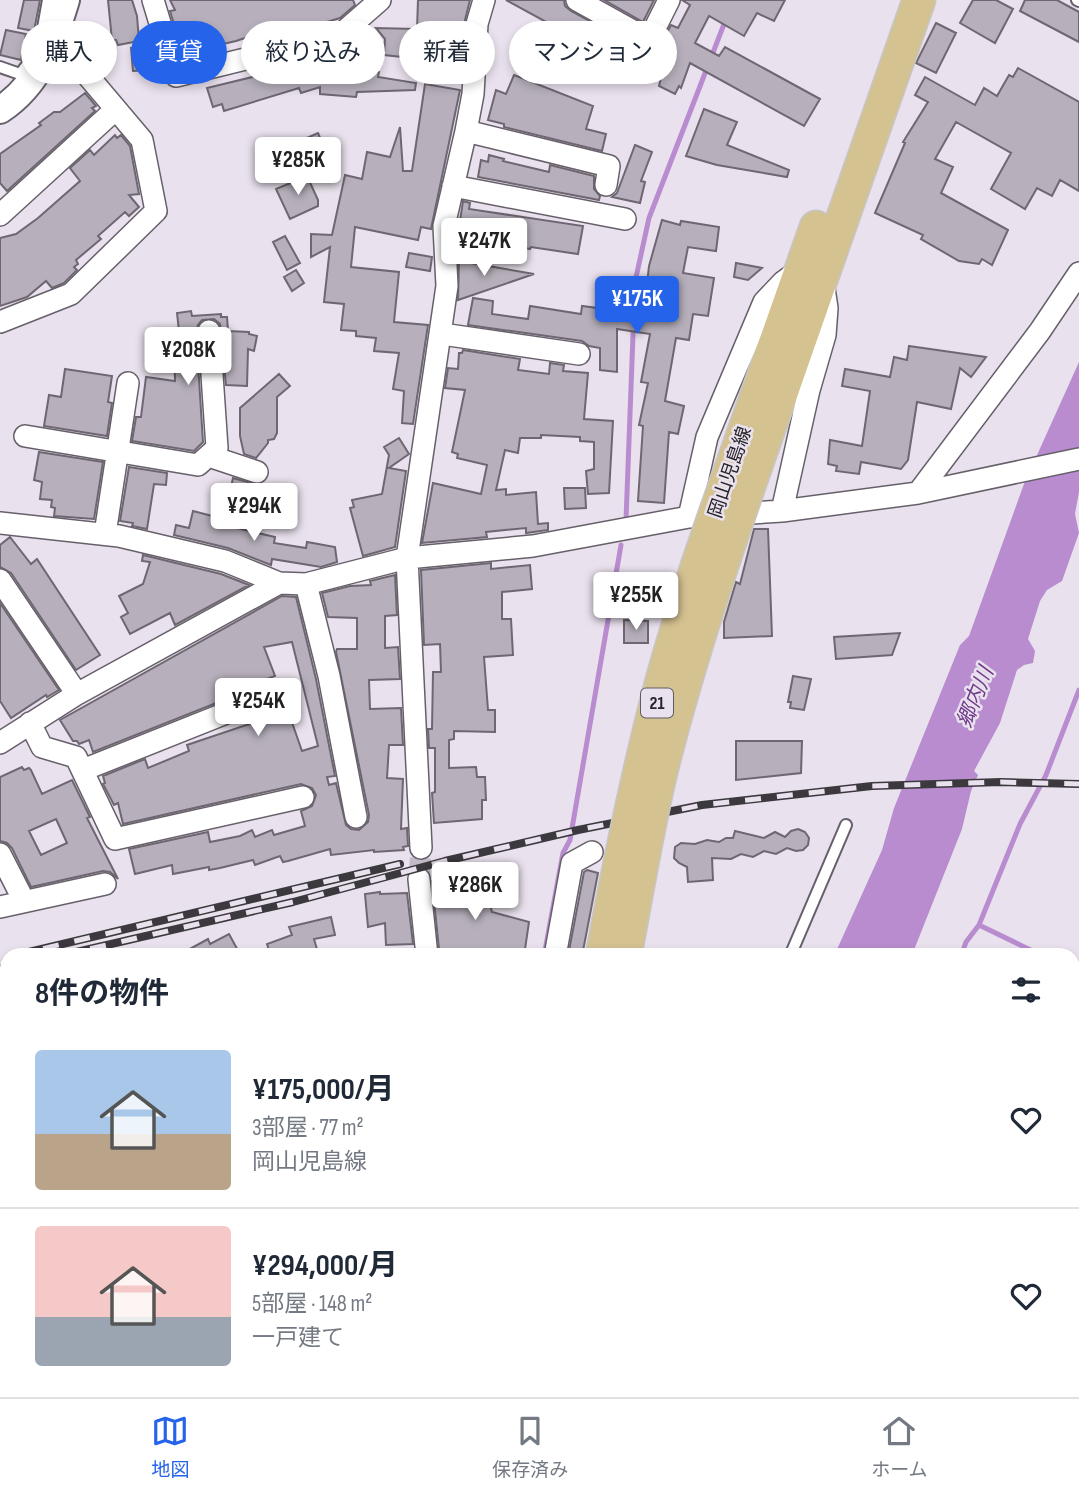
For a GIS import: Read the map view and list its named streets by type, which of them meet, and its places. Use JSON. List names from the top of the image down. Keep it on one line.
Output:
{"streets":{"main road":["岡山児島線","21"]},"water":["郷内川"],"page":{"chip":["購入","賃貸","絞り込み","新着","マンション"],"price":["¥285K","¥247K","¥175K","¥208K","¥294K","¥255K","¥254K","¥286K"],"heading":"8件の物件","list":[{"name":"¥175,000/月","note":"3部屋 · 77 m² · 岡山児島線"},{"name":"¥294,000/月","note":"5部屋 · 148 m² · 一戸建て"}],"tabs":["地図","保存済み","ホーム"]}}
